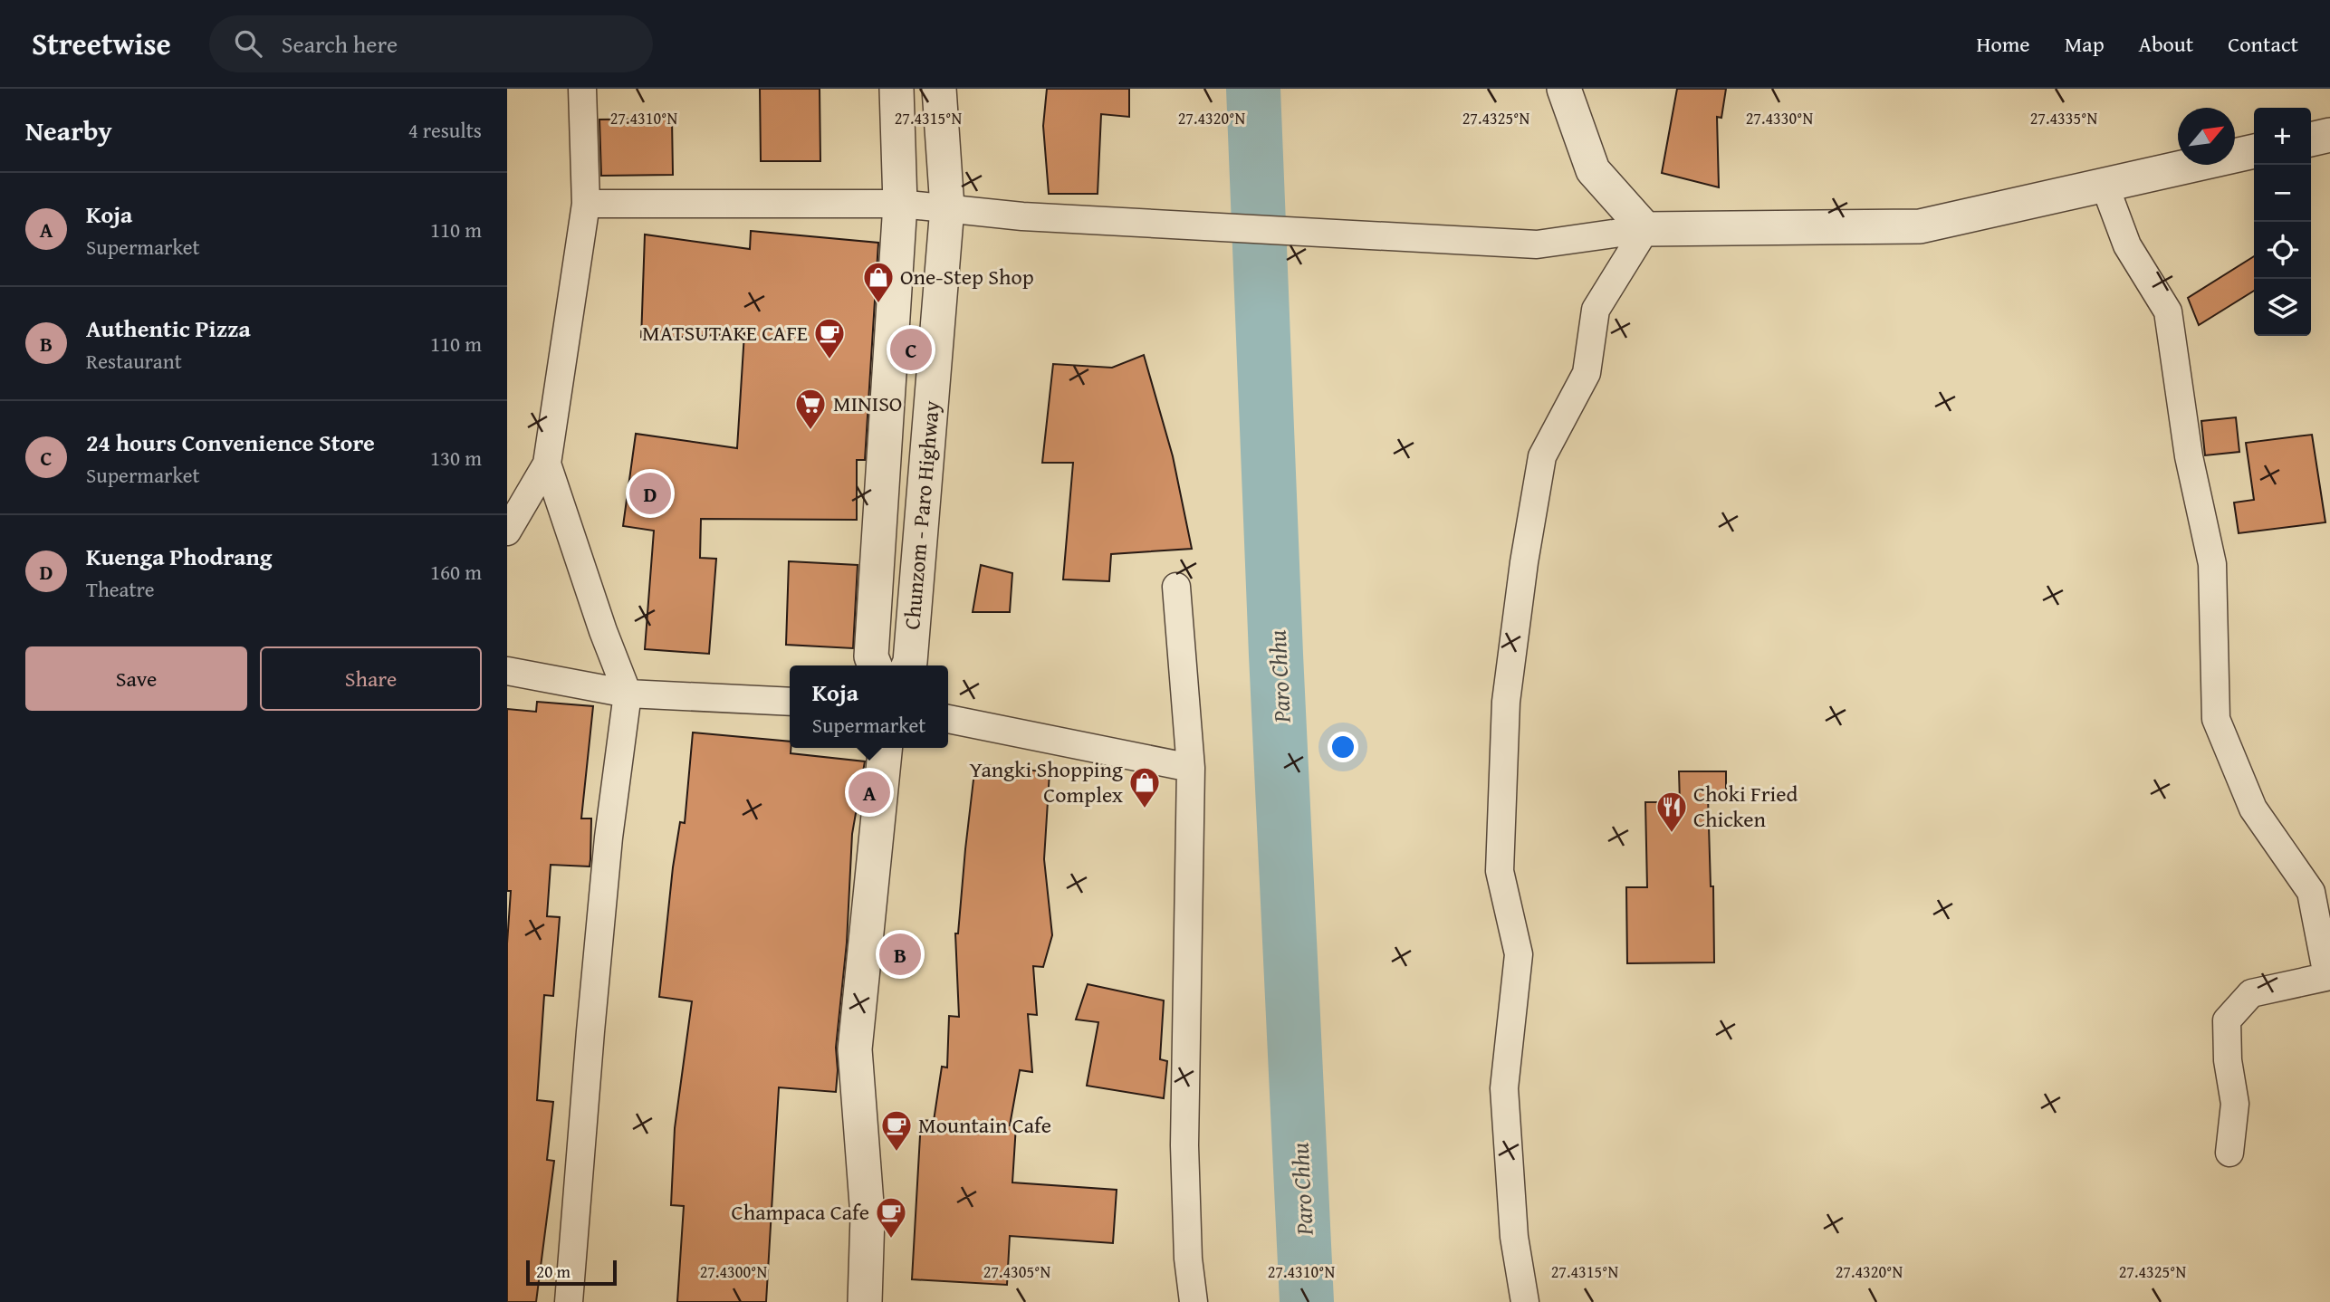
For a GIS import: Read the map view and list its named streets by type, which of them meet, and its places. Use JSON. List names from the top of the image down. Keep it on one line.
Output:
{"streets":{"street":["Chunzom - Paro Highway"]},"water":["Paro Chhu"],"places":{"shop":["One-Step Shop","Yangki Shopping Complex"],"cafe":["MATSUTAKE CAFE","Mountain Cafe","Champaca Cafe"],"supermarket":["MINISO"],"restaurant":["Choki Fried Chicken"]},"scale_bar":"20 m","north":"top right","page":{"header":"Streetwise","search":"Search here","nav":["Home","Map","About","Contact"],"heading":["Nearby","4 results"],"map_buttons":["+","−"],"list":[{"mark":"A","name":"Koja","note":"Supermarket","value":"110 m"},{"mark":"B","name":"Authentic Pizza","note":"Restaurant","value":"110 m"},{"mark":"C","name":"24 hours Convenience Store","note":"Supermarket","value":"130 m"},{"mark":"D","name":"Kuenga Phodrang","note":"Theatre","value":"160 m"}],"pins":["C","D","A","B"],"buttons":["Save","Share"],"popup":["Koja","Supermarket"],"scale":"20 m"},"coordinates":["27.4310°N","27.4315°N","27.4320°N","27.4325°N","27.4330°N","27.4335°N","27.4300°N","27.4305°N"]}
